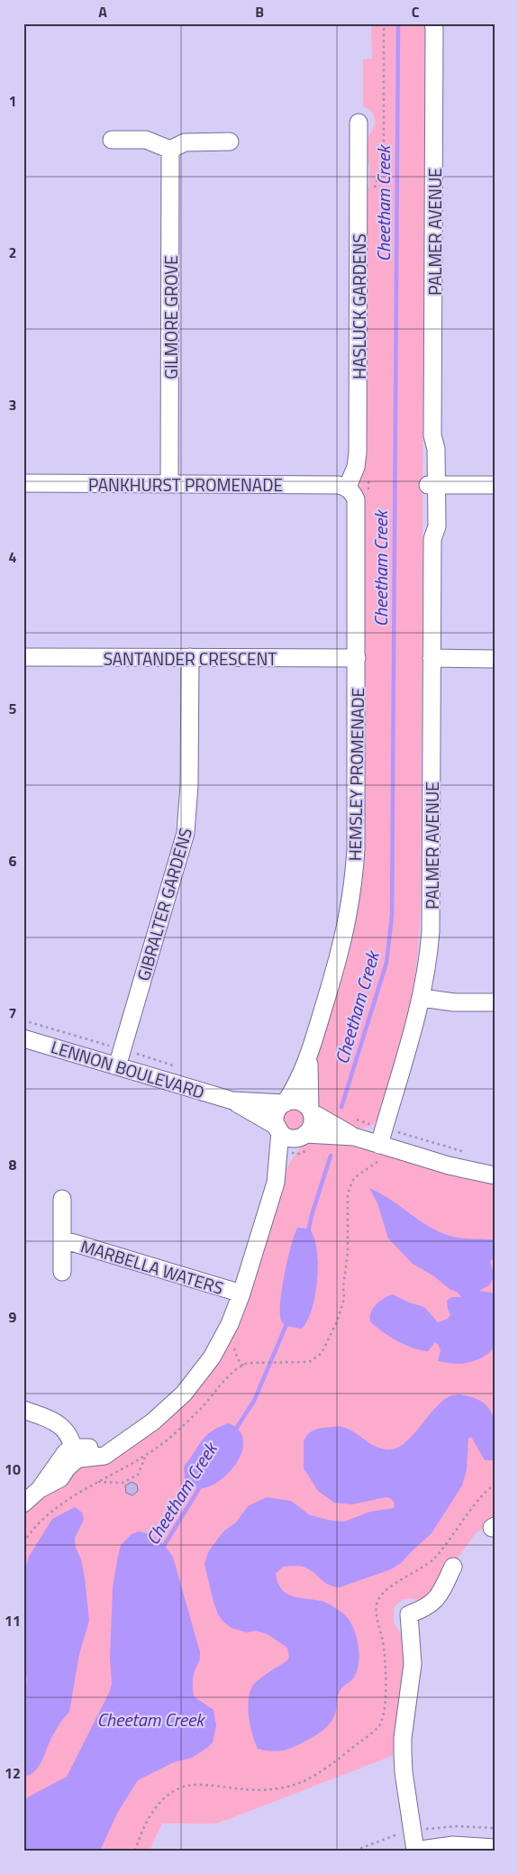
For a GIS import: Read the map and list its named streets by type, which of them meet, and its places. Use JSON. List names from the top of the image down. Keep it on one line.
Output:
{"streets":{"street":["PALMER AVENUE","HASLUCK GARDENS","GILMORE GROVE","PANKHURST PROMENADE","SANTANDER CRESCENT","HEMSLEY PROMENADE","GIBRALTER GARDENS","LENNON BOULEVARD","MARBELLA WATERS"]},"crossings":[["HASLUCK GARDENS","PANKHURST PROMENADE"],["HASLUCK GARDENS","HEMSLEY PROMENADE"],["GILMORE GROVE","PANKHURST PROMENADE"],["PANKHURST PROMENADE","HEMSLEY PROMENADE"],["SANTANDER CRESCENT","HEMSLEY PROMENADE"],["SANTANDER CRESCENT","GIBRALTER GARDENS"],["HEMSLEY PROMENADE","LENNON BOULEVARD"],["GIBRALTER GARDENS","LENNON BOULEVARD"]],"water":["Cheetham Creek","Cheetam Creek"],"grid":{"columns":["A","B","C"],"rows":["1","2","3","4","5","6","7","8","9","10","11","12"]}}
